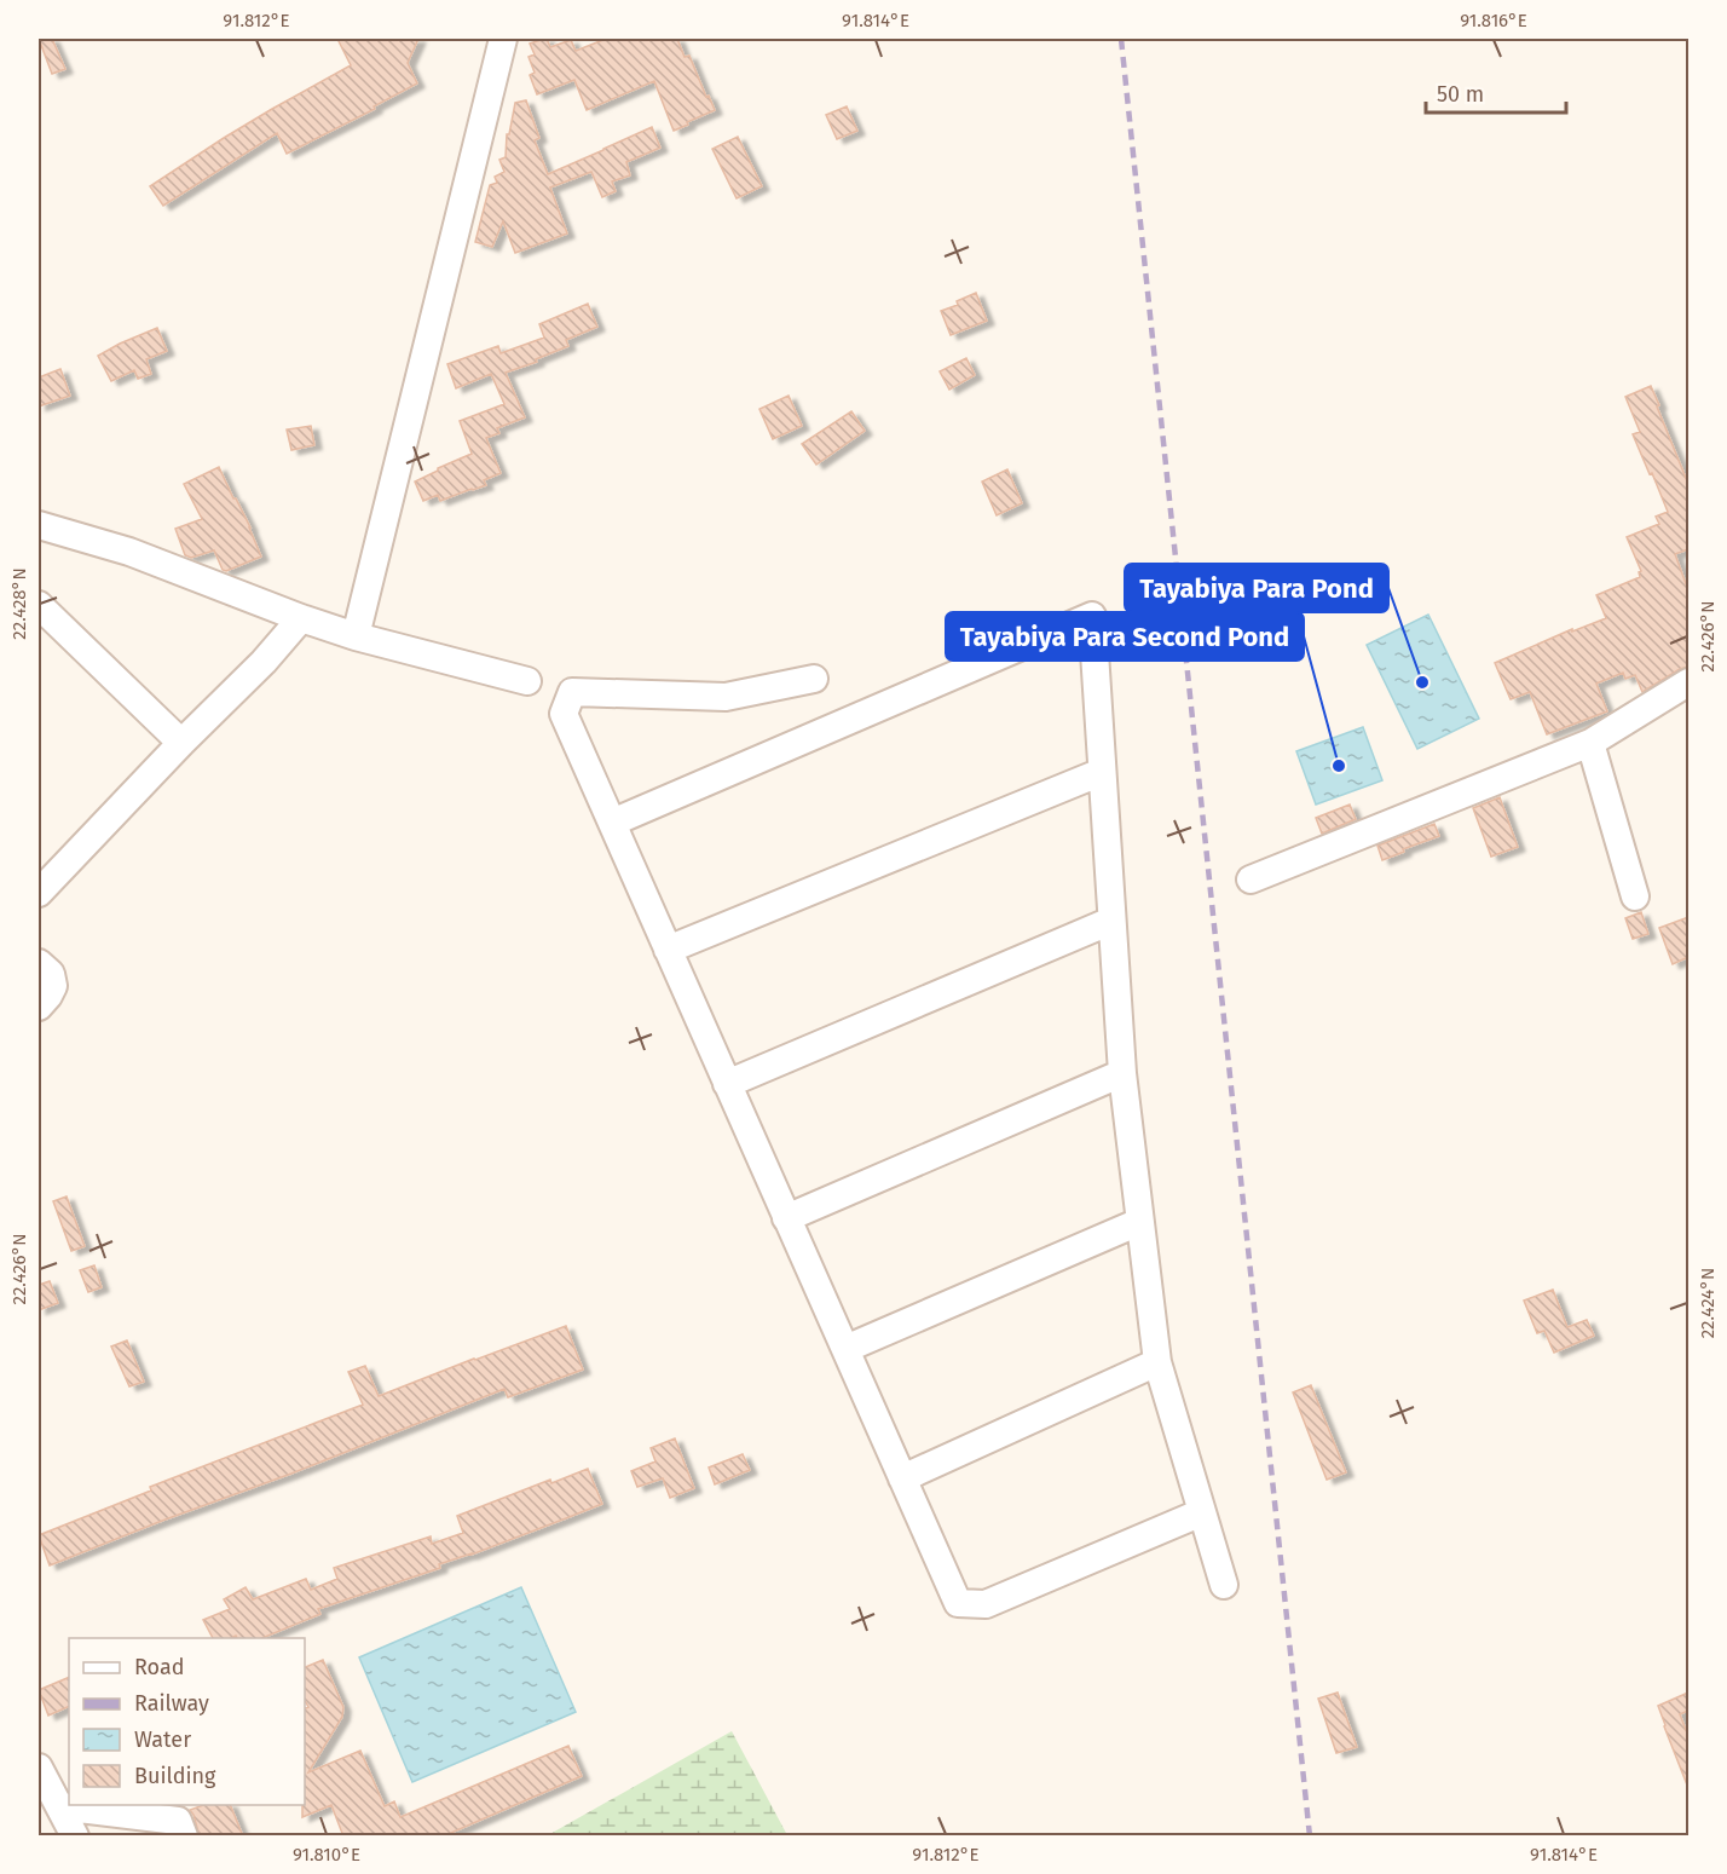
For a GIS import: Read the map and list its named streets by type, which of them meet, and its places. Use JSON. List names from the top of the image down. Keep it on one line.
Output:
{"places":["Tayabiya Para Pond","Tayabiya Para Second Pond"],"legend":["Road","Railway","Water","Building"],"scale_bar":"50 m","coordinates":["91.812°E","91.814°E","91.816°E","22.428°N","22.426°N","22.424°N","91.810°E"]}
